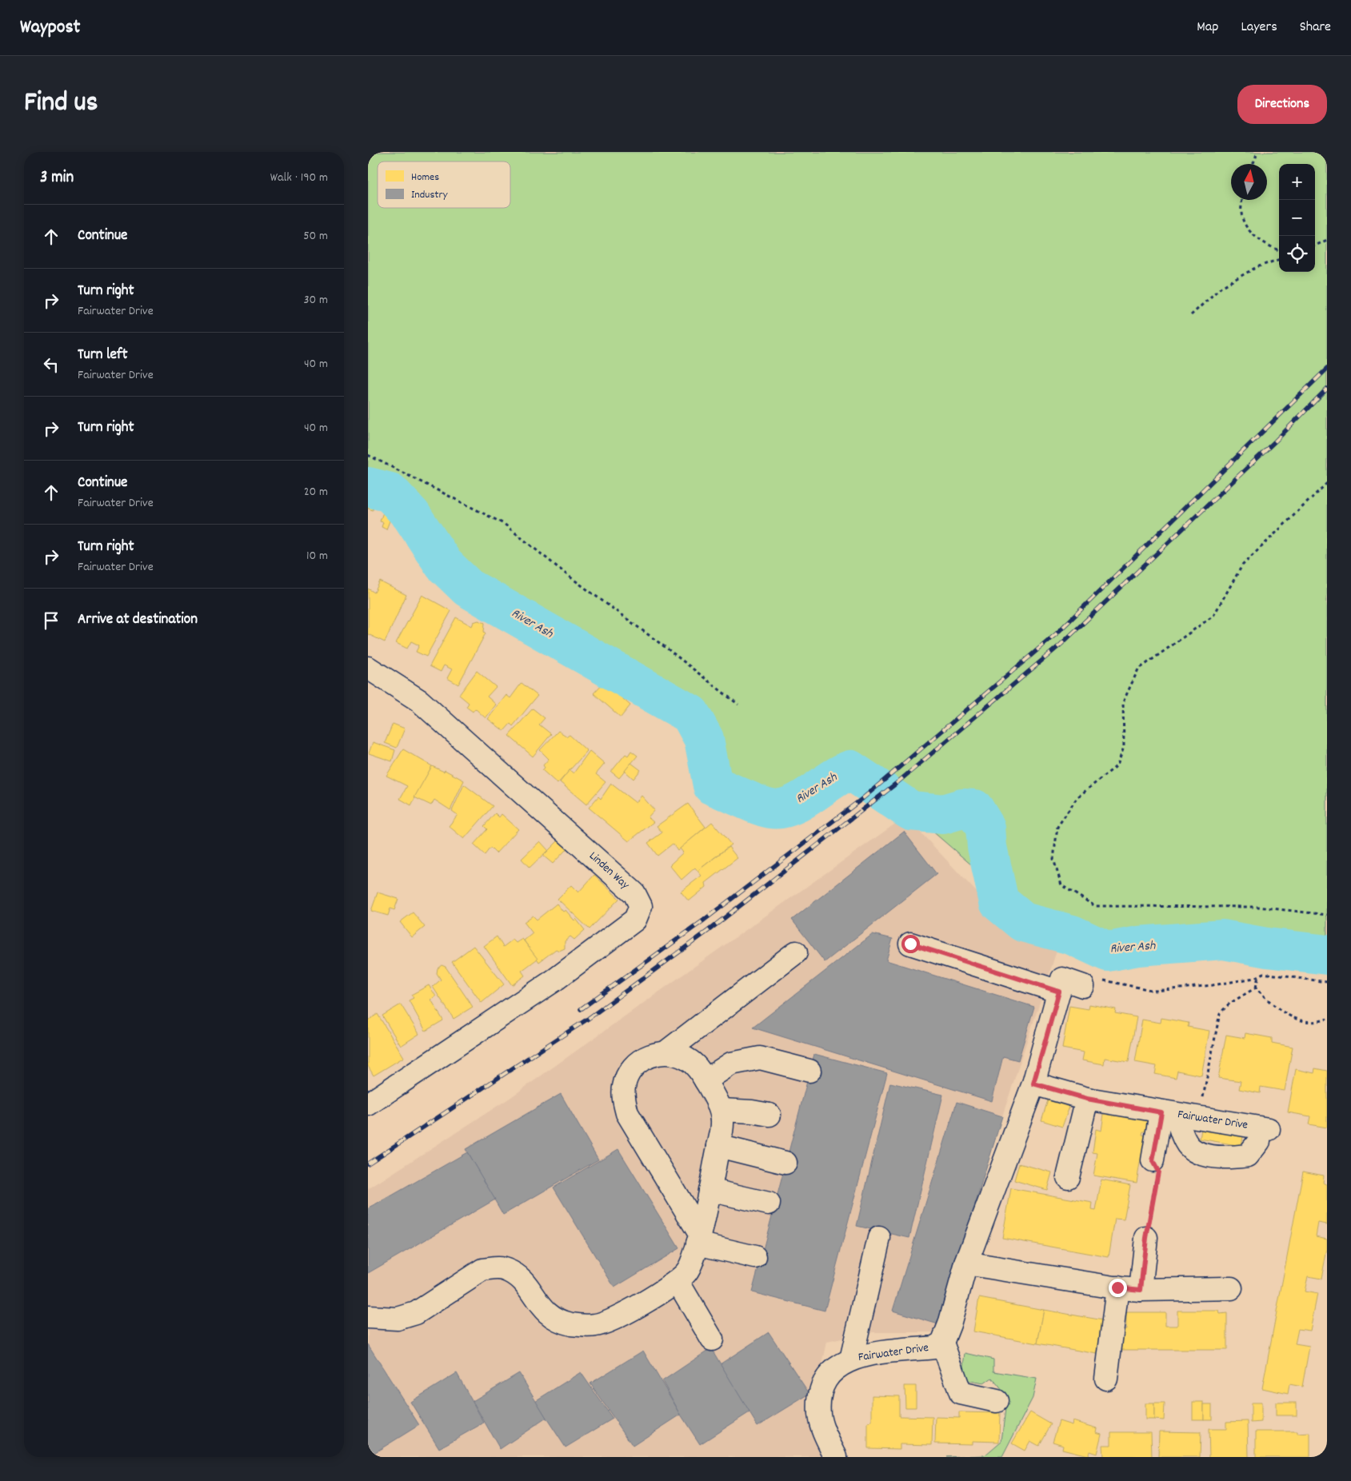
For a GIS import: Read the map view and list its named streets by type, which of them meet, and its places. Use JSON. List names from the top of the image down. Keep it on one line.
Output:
{"streets":{"street":["Linden Way","Fairwater Drive"]},"water":["River Ash"],"legend":["Homes","Industry"],"north":"top","page":{"header":"Waypost","nav":["Map","Layers","Share"],"title":"Find us","buttons":"Directions","heading":["3 min","Walk · 190 m"],"map_buttons":["+","−"],"list":[["Continue","50 m"],["Turn right","Fairwater Drive","30 m"],["Turn left","Fairwater Drive","40 m"],["Turn right","40 m"],["Continue","Fairwater Drive","20 m"],["Turn right","Fairwater Drive","10 m"],"Arrive at destination"]}}
